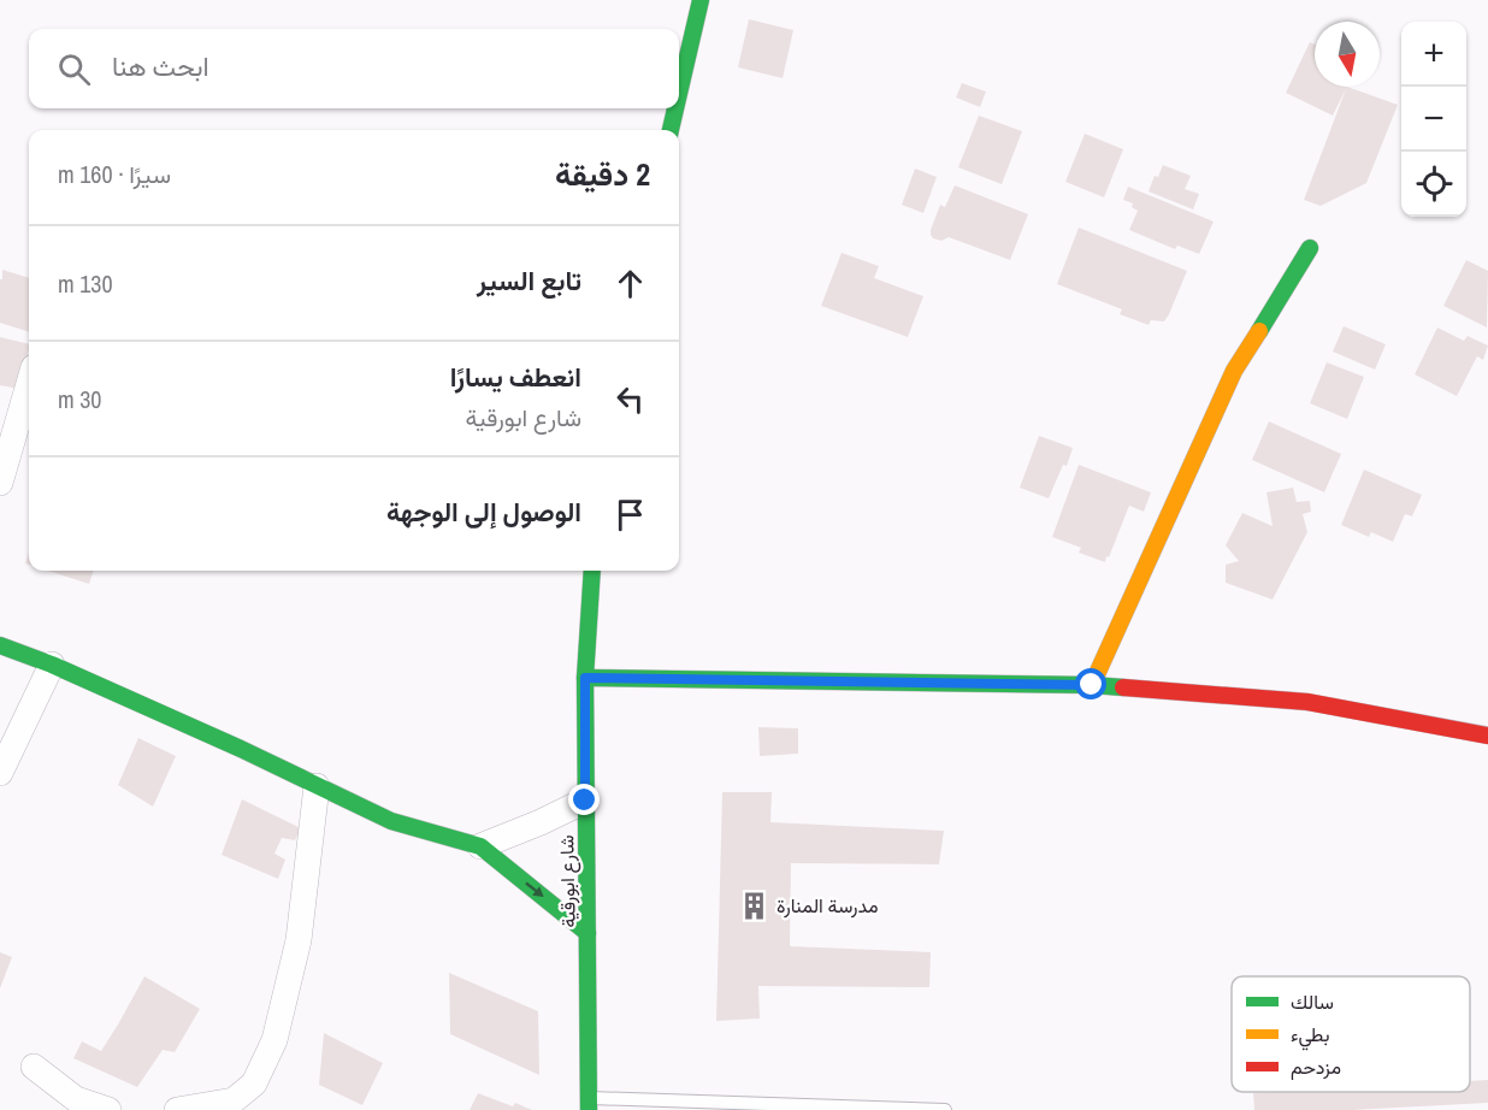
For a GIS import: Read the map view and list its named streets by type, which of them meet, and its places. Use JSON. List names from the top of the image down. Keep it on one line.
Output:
{"streets":{"street":["شارع ابورقية"]},"places":{"building":["مدرسة المنارة"]},"legend":["سالك","بطيء","مزدحم"],"north":"bottom","page":{"map_buttons":["+","−"],"search":"ابحث هنا","heading":["2 دقيقة","سيرًا · 160 m"],"list":[["تابع السير","130 m"],["انعطف يسارًا","شارع ابورقية","30 m"],"الوصول إلى الوجهة"]}}
